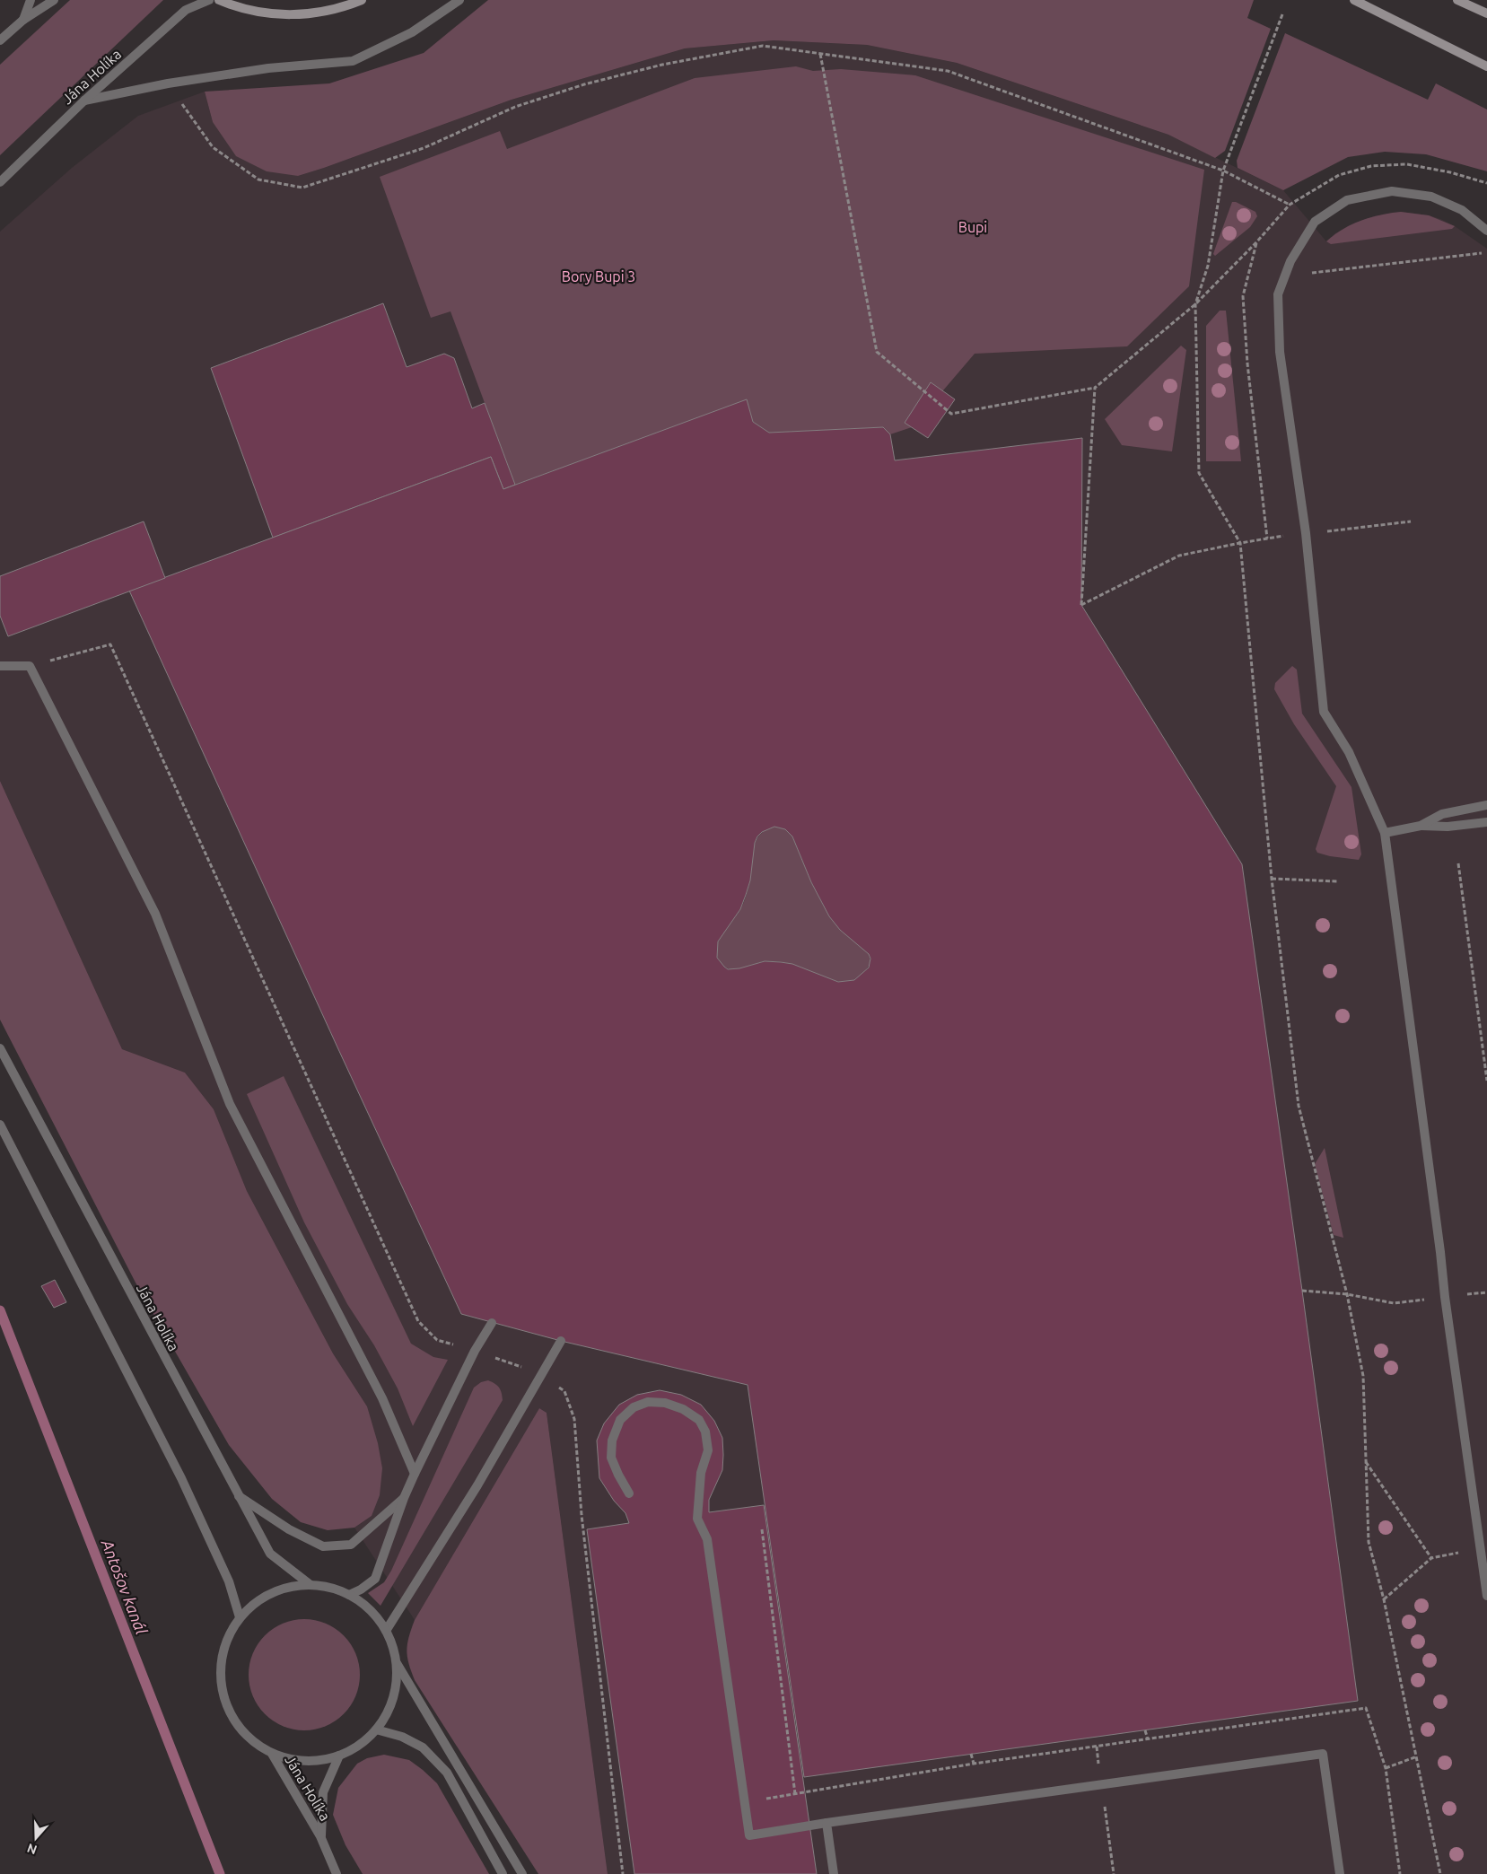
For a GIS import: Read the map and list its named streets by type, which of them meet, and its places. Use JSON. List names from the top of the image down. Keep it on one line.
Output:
{"streets":{"street":["Jána Holíka"]},"water":["Antošov kanál"],"parks":["Bupi","Bory Bupi 3"],"north":"bottom"}
